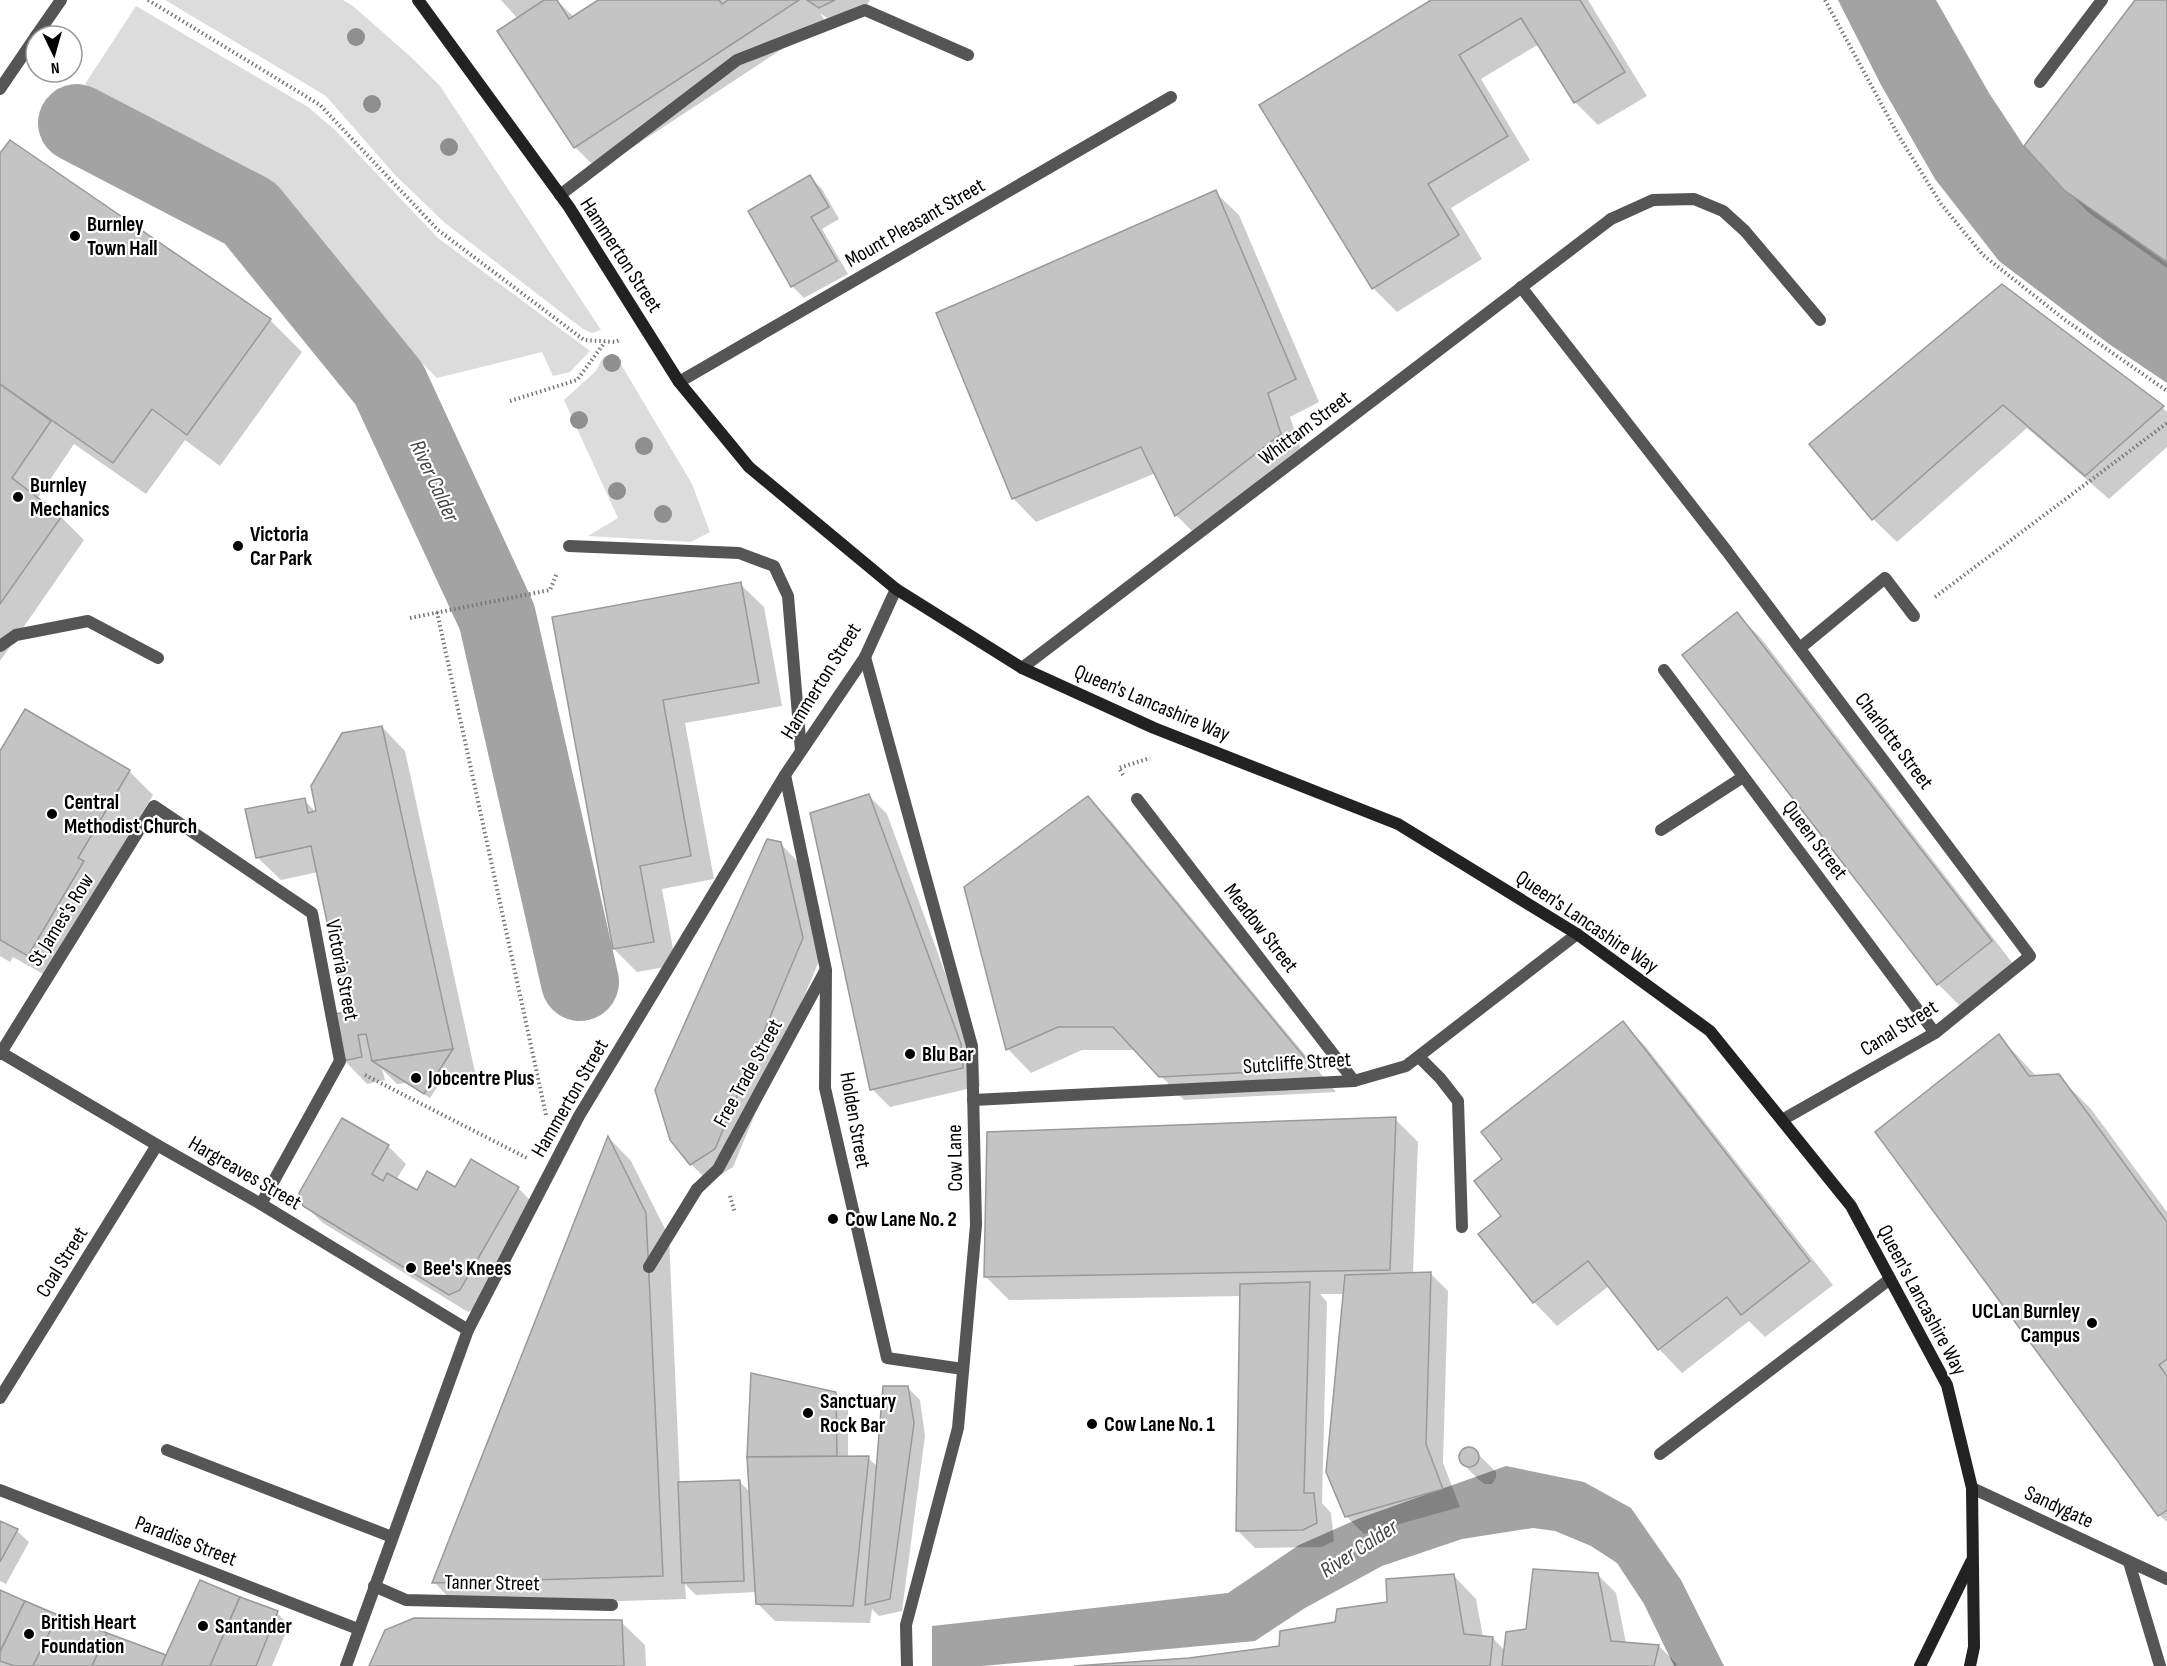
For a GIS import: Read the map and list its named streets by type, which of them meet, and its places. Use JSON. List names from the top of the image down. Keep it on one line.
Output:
{"streets":{"main road":["Hammerton Street","Queen's Lancashire Way"],"street":["Mount Pleasant Street","Whittam Street","Charlotte Street","Queen Street","St James's Row","Meadow Street","Victoria Street","Canal Street","Sutcliffe Street","Free Trade Street","Holden Street","Cow Lane","Hargreaves Street","Coal Street","Sandygate","Paradise Street","Tanner Street"]},"crossings":[["Mount Pleasant Street","Hammerton Street"],["Hammerton Street","Queen's Lancashire Way"],["Hammerton Street","Holden Street"],["Hammerton Street","Cow Lane"],["Hammerton Street","Hargreaves Street"],["Hammerton Street","Paradise Street"],["Hammerton Street","Tanner Street"],["Whittam Street","Queen's Lancashire Way"],["Whittam Street","Charlotte Street"],["Queen's Lancashire Way","Canal Street"],["Queen's Lancashire Way","Sutcliffe Street"],["Queen's Lancashire Way","Sandygate"],["Charlotte Street","Canal Street"],["Queen Street","Canal Street"],["St James's Row","Victoria Street"],["St James's Row","Hargreaves Street"],["Meadow Street","Sutcliffe Street"],["Sutcliffe Street","Cow Lane"],["Free Trade Street","Holden Street"],["Holden Street","Cow Lane"],["Hargreaves Street","Coal Street"]],"water":["River Calder"],"places":["Burnley Town Hall","Burnley Mechanics","Victoria Car Park","Central Methodist Church","Blu Bar","Jobcentre Plus","Cow Lane No. 2","Bee's Knees","UCLan Burnley Campus","Sanctuary Rock Bar","Cow Lane No. 1","Santander","British Heart Foundation"],"north":"bottom"}
